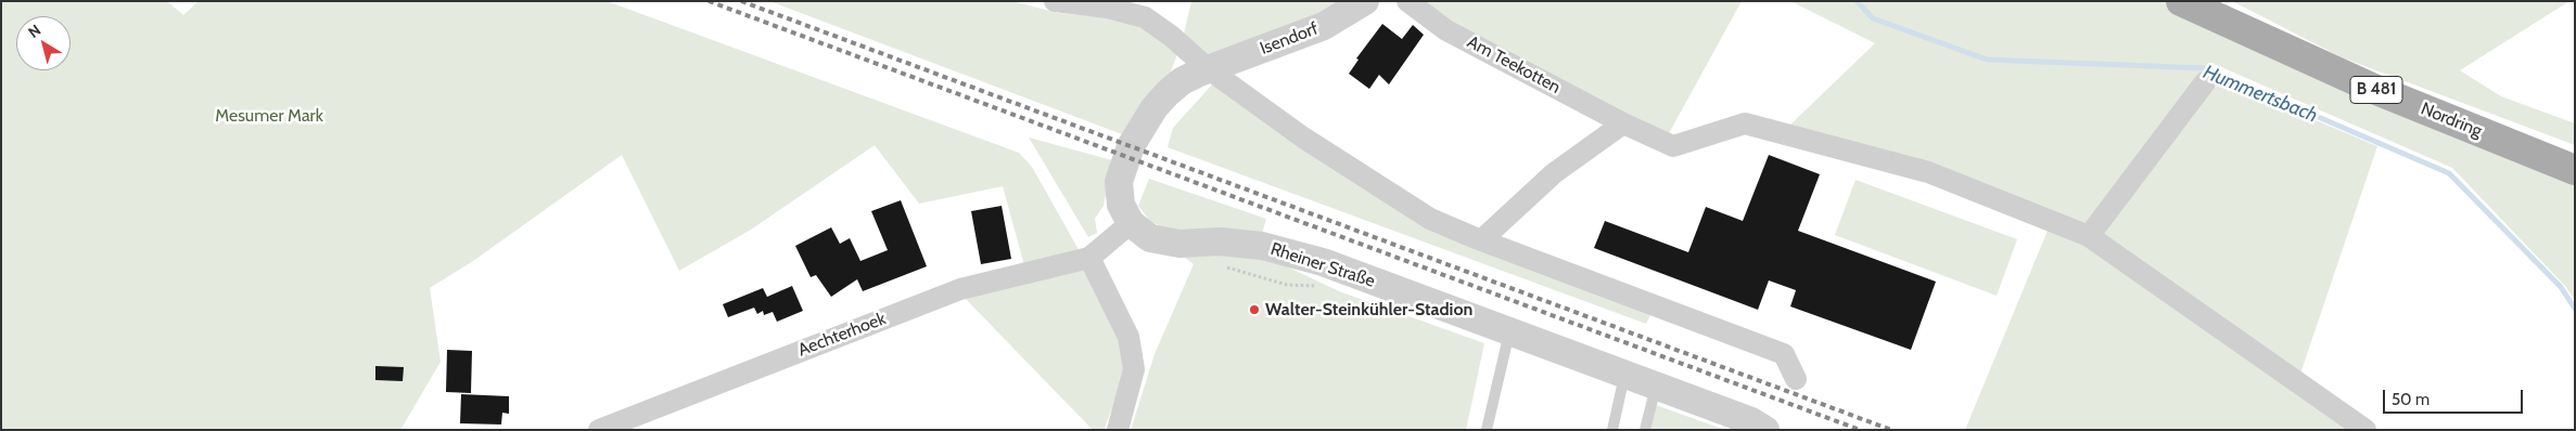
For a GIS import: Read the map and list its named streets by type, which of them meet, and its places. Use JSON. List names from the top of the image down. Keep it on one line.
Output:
{"streets":{"main road":["B 481","Nordring"],"street":["Isendorf","Am Teekotten","Rheiner Straße","Aechterhoek"]},"crossings":[["Isendorf","Rheiner Straße"],["Isendorf","Aechterhoek"],["Rheiner Straße","Aechterhoek"]],"water":["Hummertsbach"],"parks":["Mesumer Mark"],"places":["Walter-Steinkühler-Stadion"],"scale_bar":"50 m","north":"top left"}
